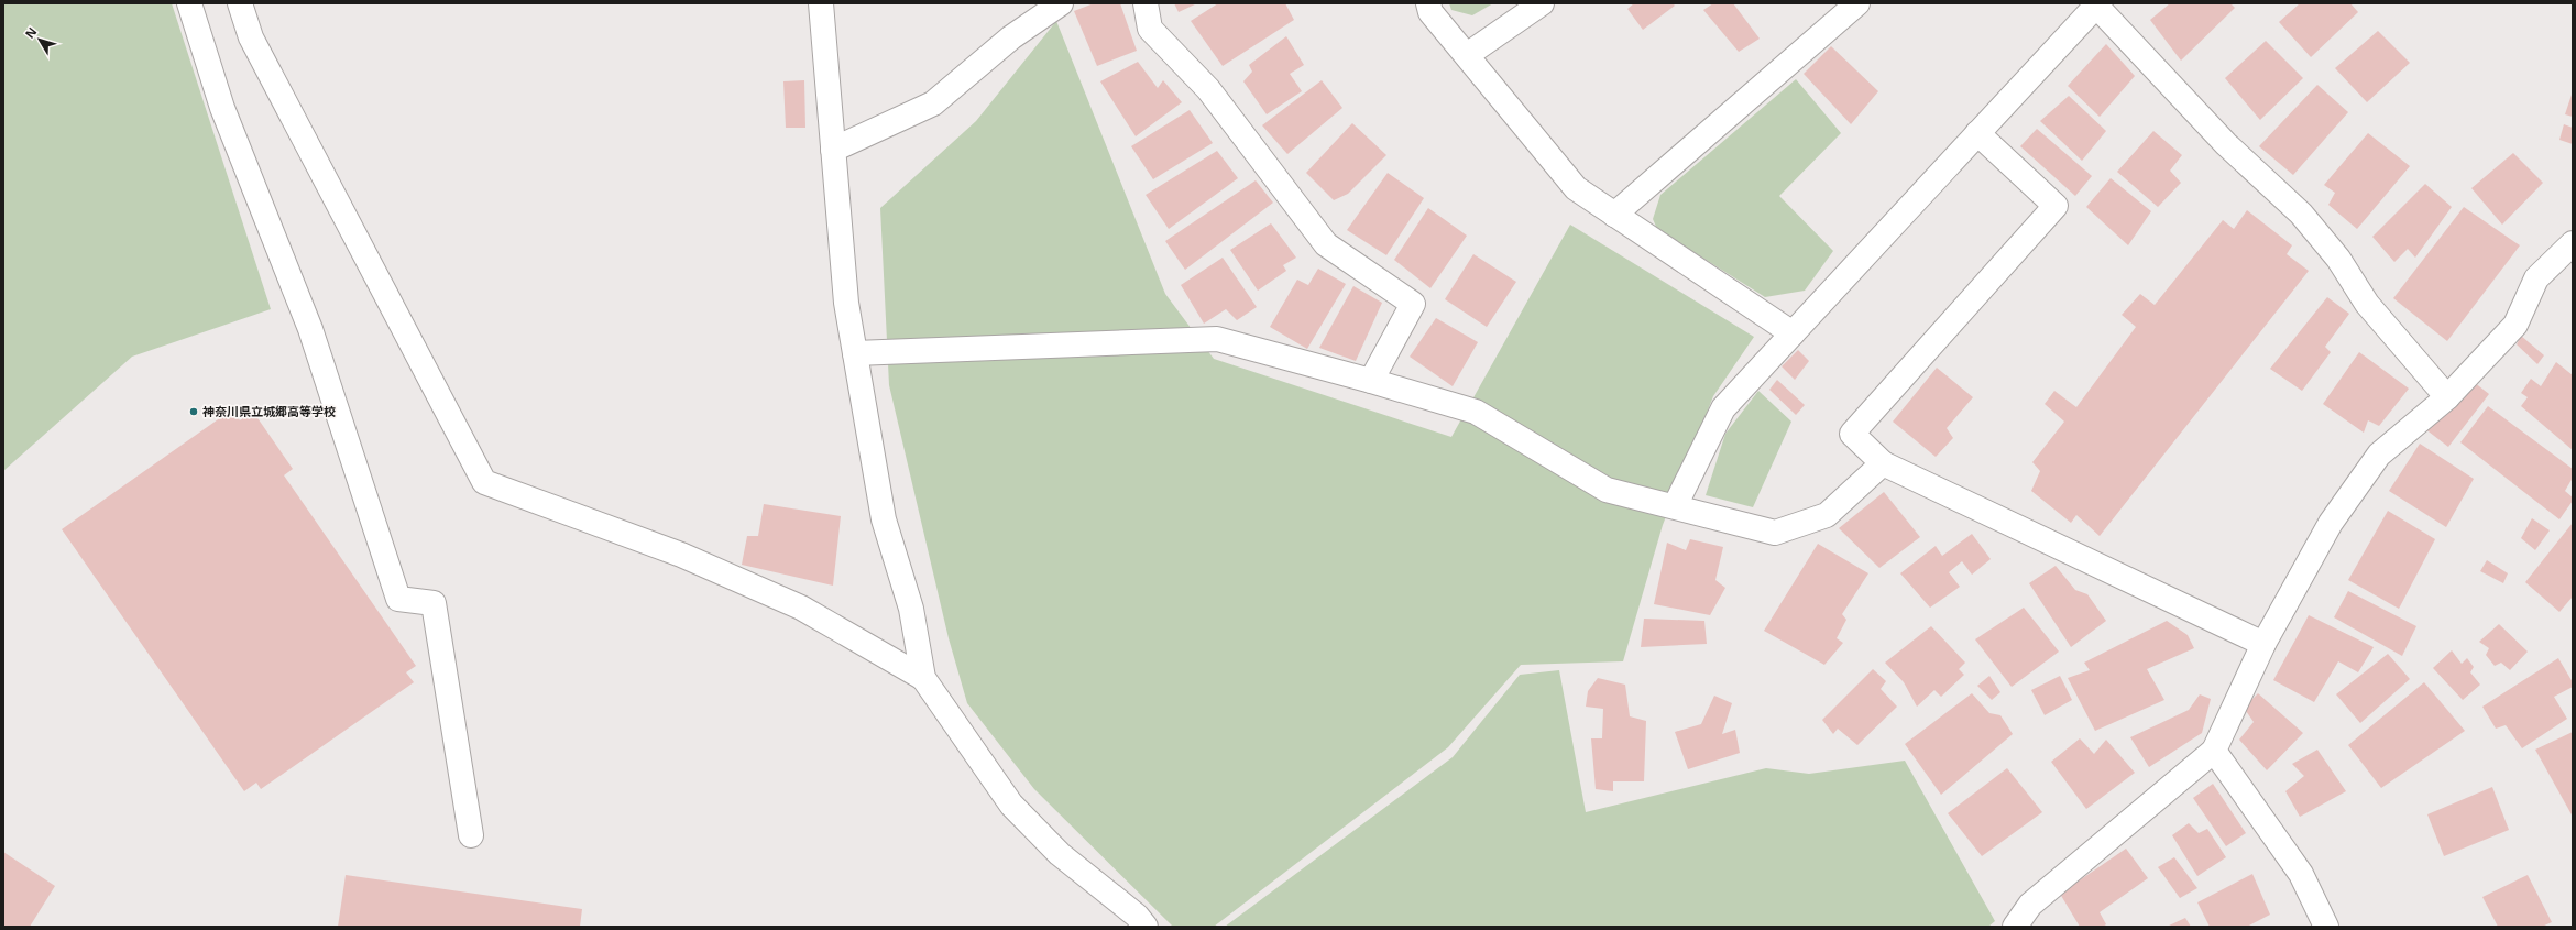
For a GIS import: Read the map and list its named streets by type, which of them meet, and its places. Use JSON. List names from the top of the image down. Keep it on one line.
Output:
{"places":["神奈川県立城郷高等学校"],"north":"top left"}
